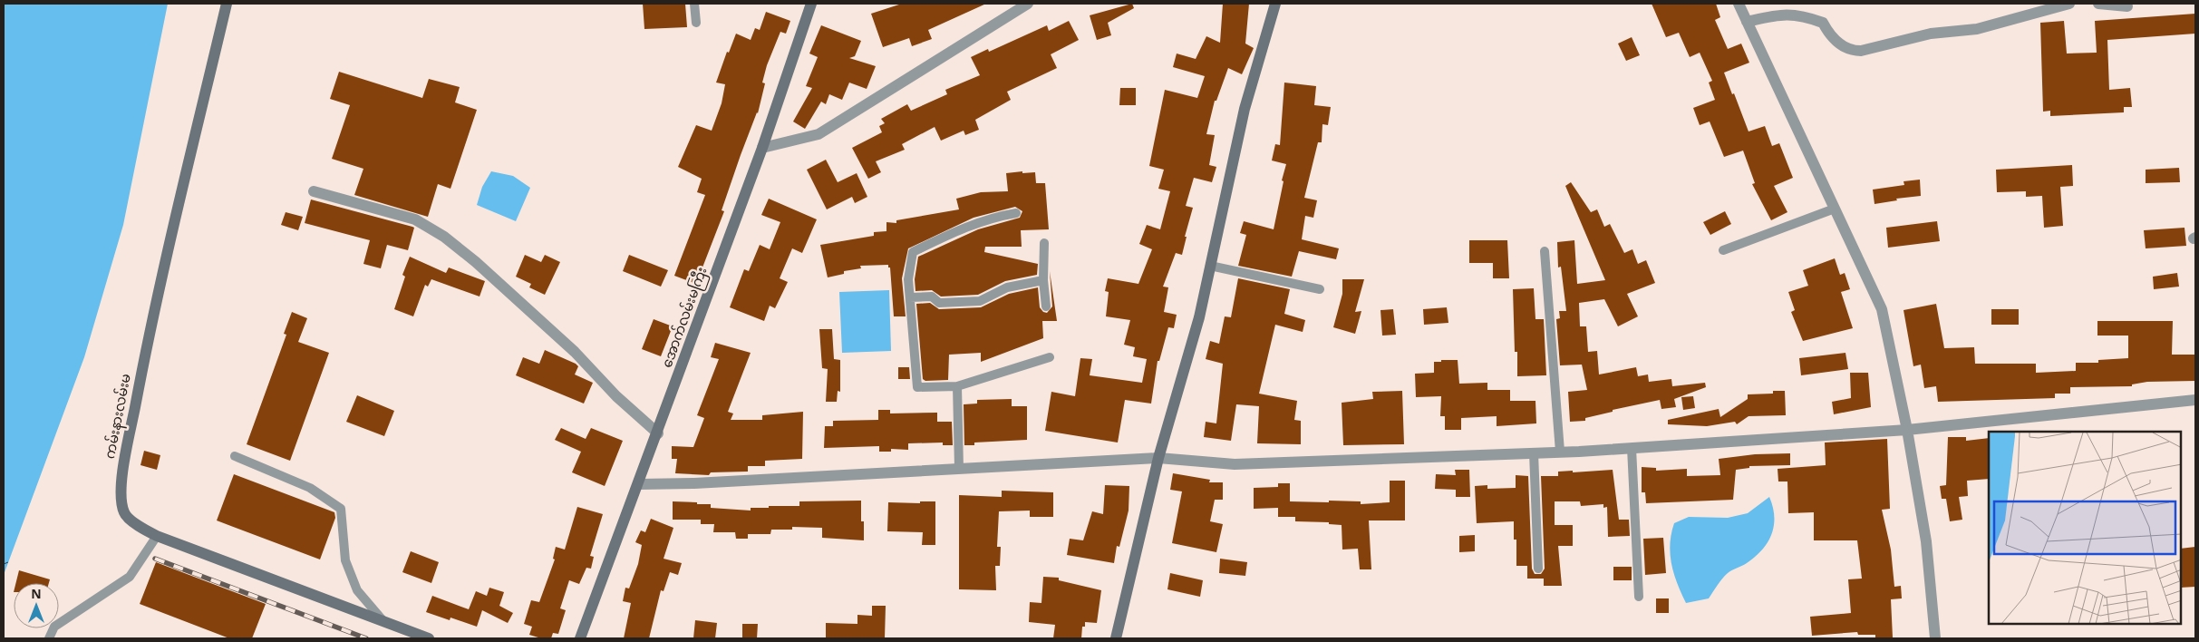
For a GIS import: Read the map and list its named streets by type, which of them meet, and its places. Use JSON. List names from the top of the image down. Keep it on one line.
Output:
{"streets":{"main road":["အောက်လမ်းမကြီး","ကမ်းနားလမ်းမ"]},"north":"top"}
